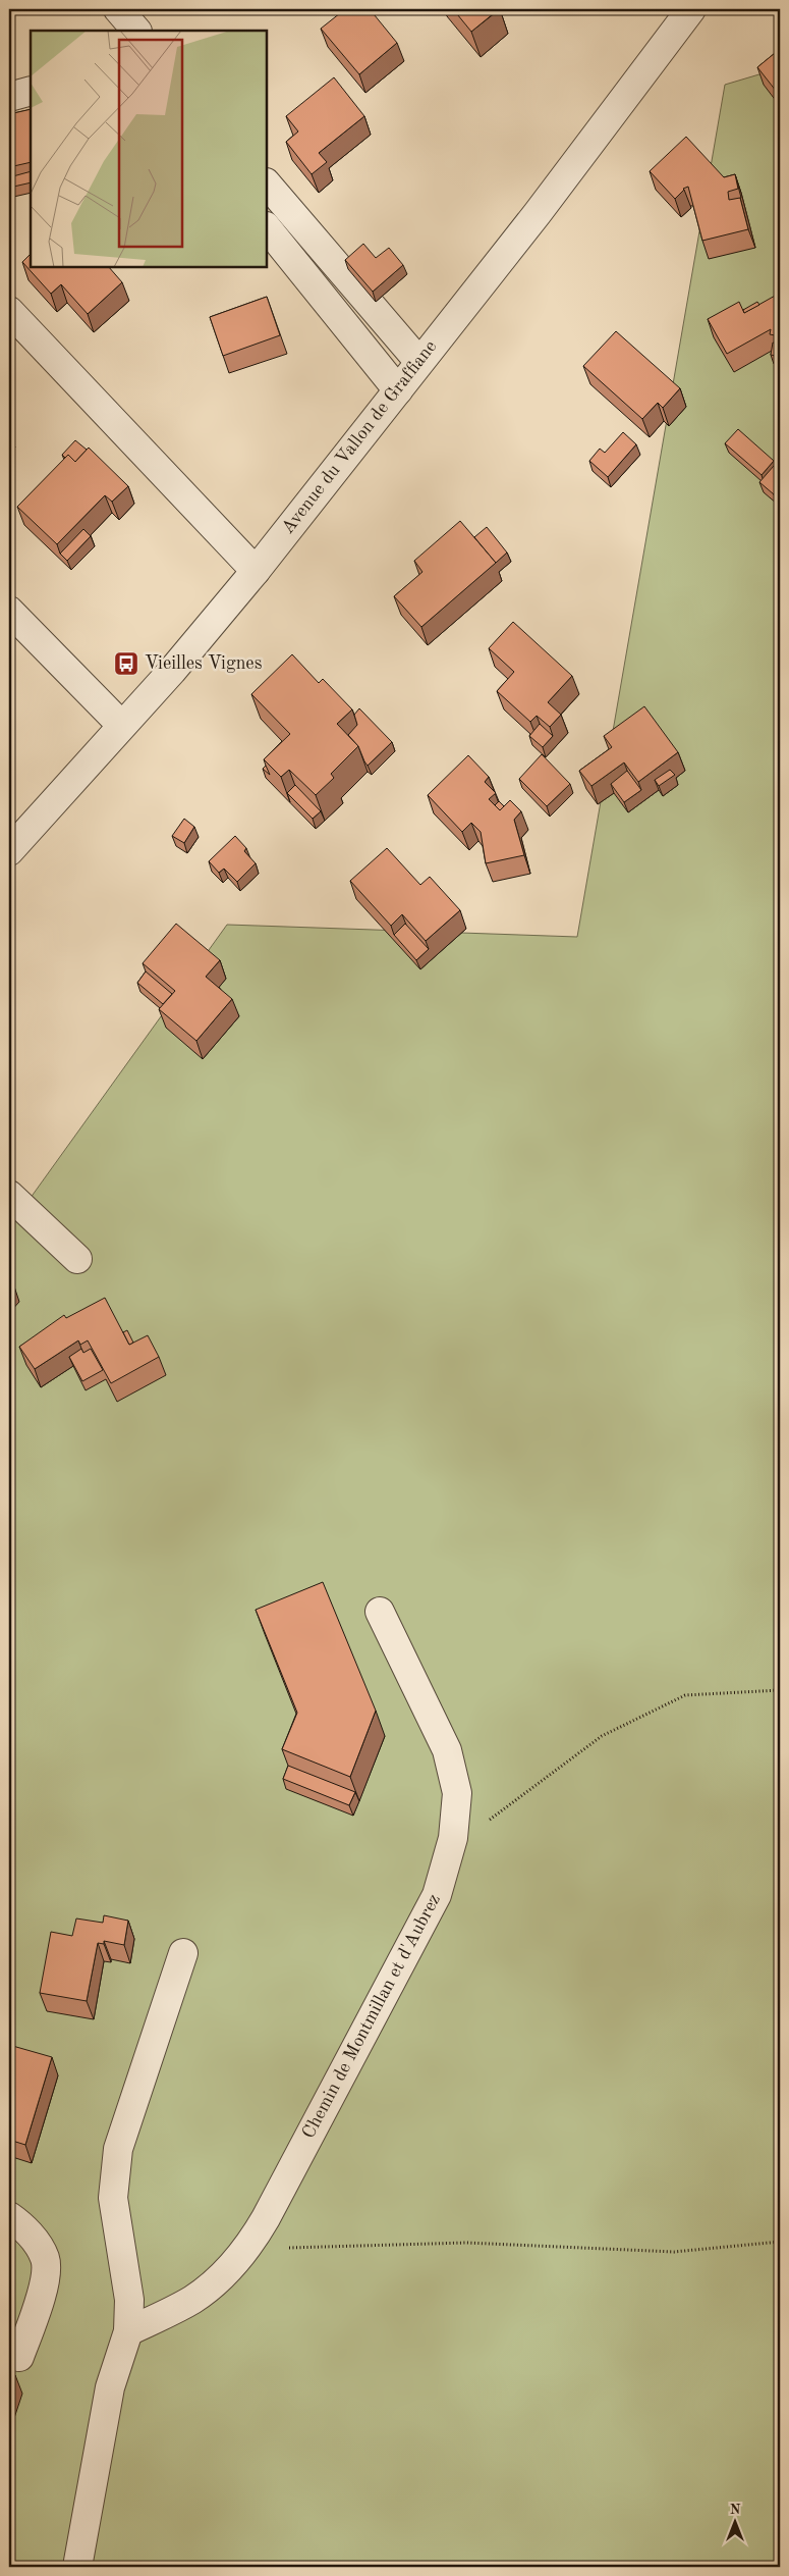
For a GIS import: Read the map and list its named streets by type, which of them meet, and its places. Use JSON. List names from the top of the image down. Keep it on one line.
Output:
{"streets":{"street":["Avenue du Vallon de Graffiane","Chemin de Montmillan et d'Aubrez"]},"places":{"bus stop":["Vieilles Vignes"]},"north":"top"}
